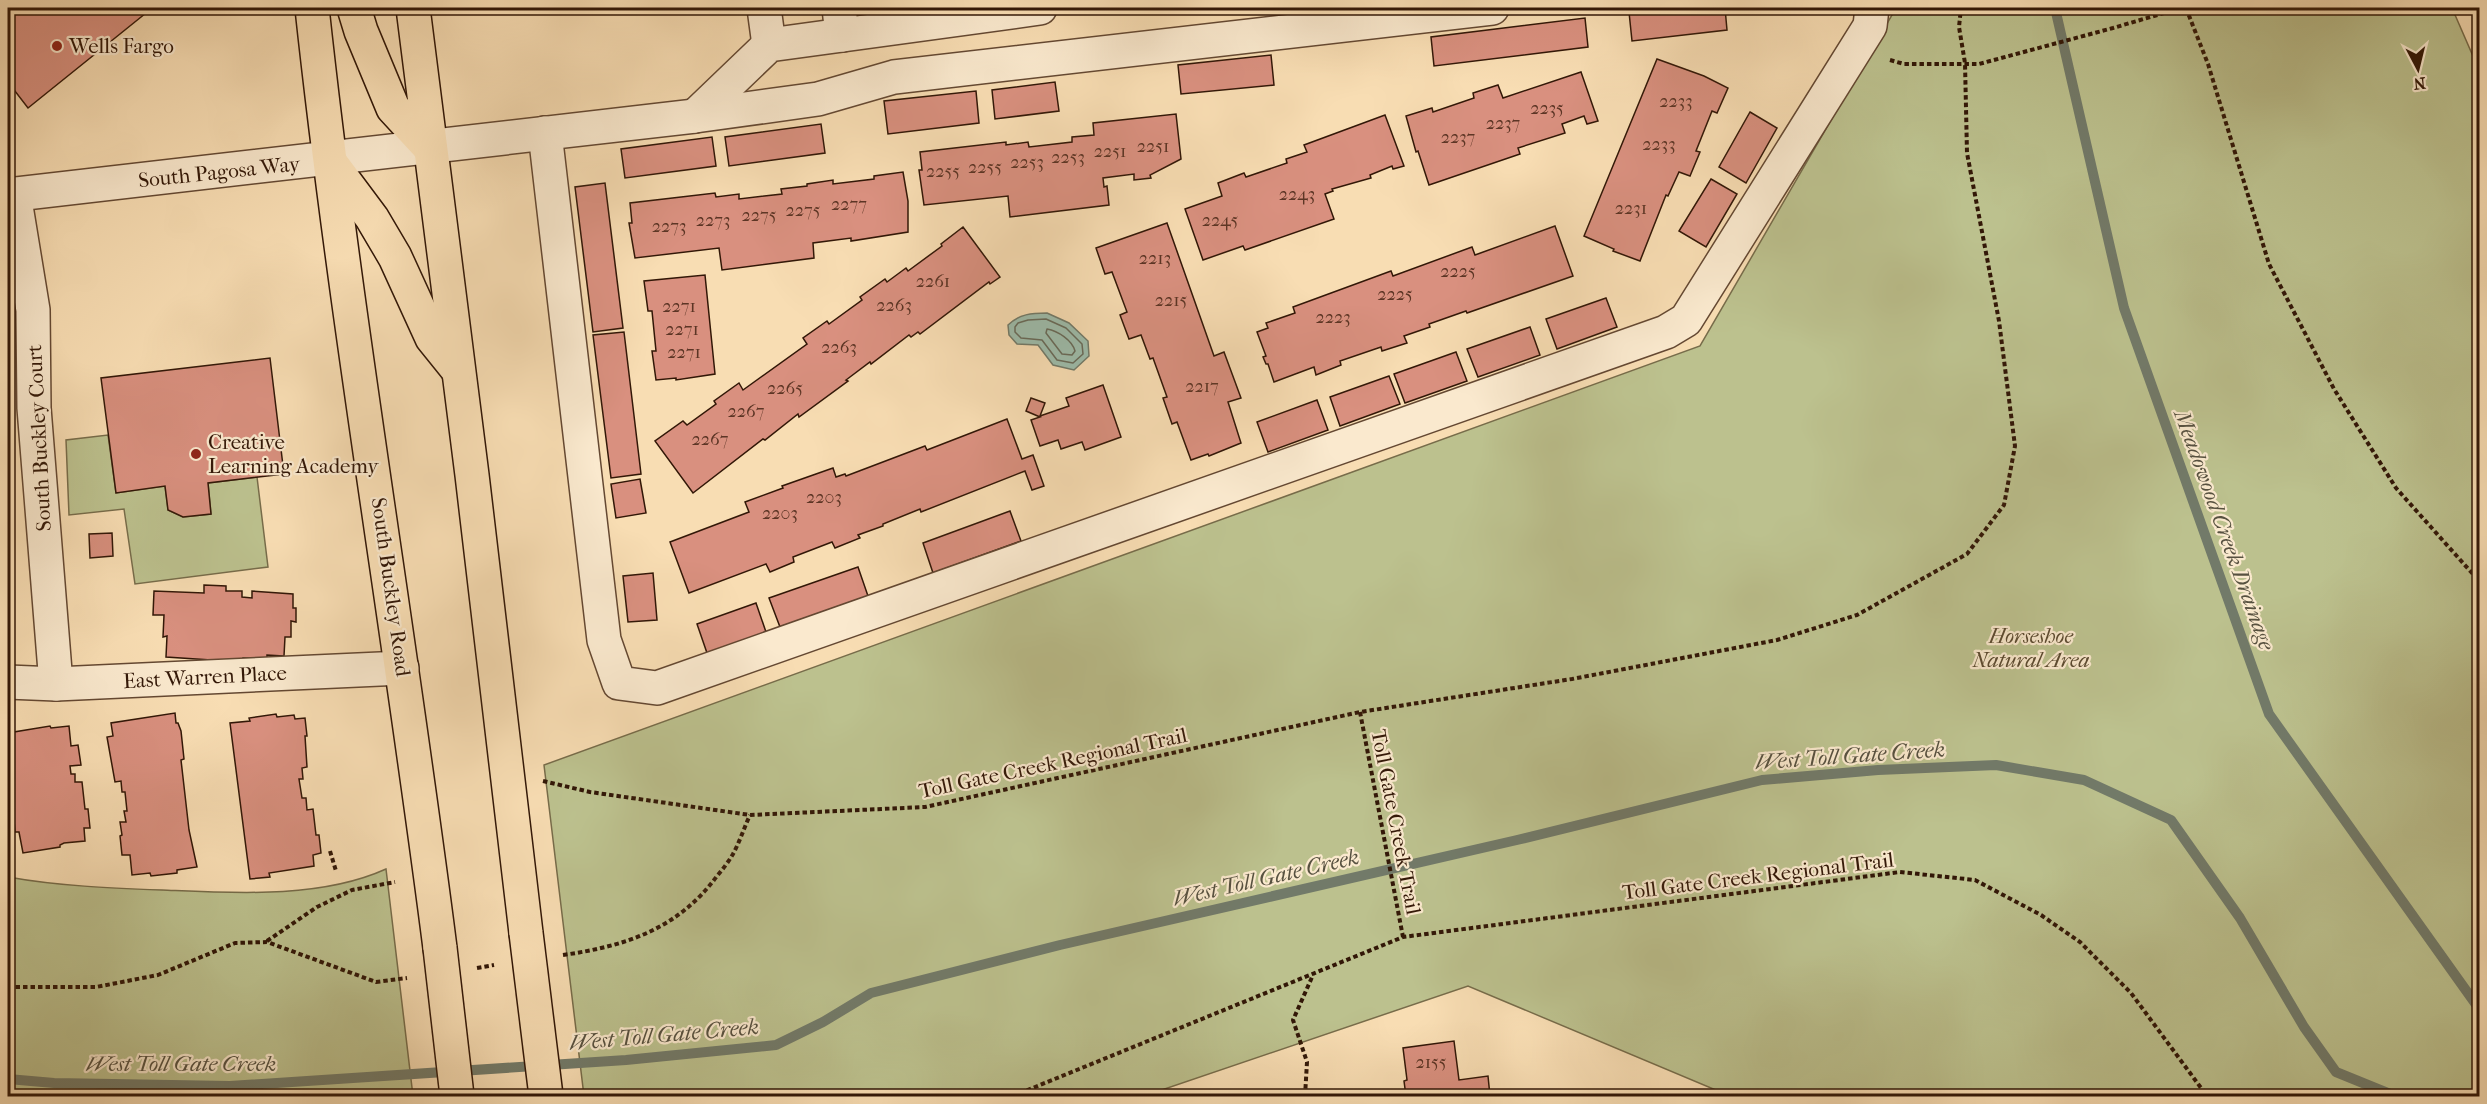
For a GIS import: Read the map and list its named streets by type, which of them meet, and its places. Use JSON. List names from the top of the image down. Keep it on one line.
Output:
{"streets":{"main road":["South Buckley Road"],"street":["South Pagosa Way","South Buckley Court","East Warren Place"],"path":["Toll Gate Creek Regional Trail","Toll Gate Creek Trail"]},"crossings":[["South Pagosa Way","South Buckley Court"],["South Pagosa Way","South Buckley Road"],["South Buckley Court","East Warren Place"],["South Buckley Road","East Warren Place"],["Toll Gate Creek Regional Trail","Toll Gate Creek Trail"]],"water":["Meadowood Creek Drainage","West Toll Gate Creek"],"parks":["Horseshoe Natural Area"],"places":["Wells Fargo","Creative Learning Academy"],"house_numbers":["2233","2235","2237","2237","2233","2251","2251","2253","2253","2255","2255","2243","2277","2231","2275","2275","2273","2245","2273","2213","2225","2261","2225","2215","2263","2271","2223","2271","2263","2271","2217","2265","2267","2267","2203","2203","2155"],"north":"bottom"}
